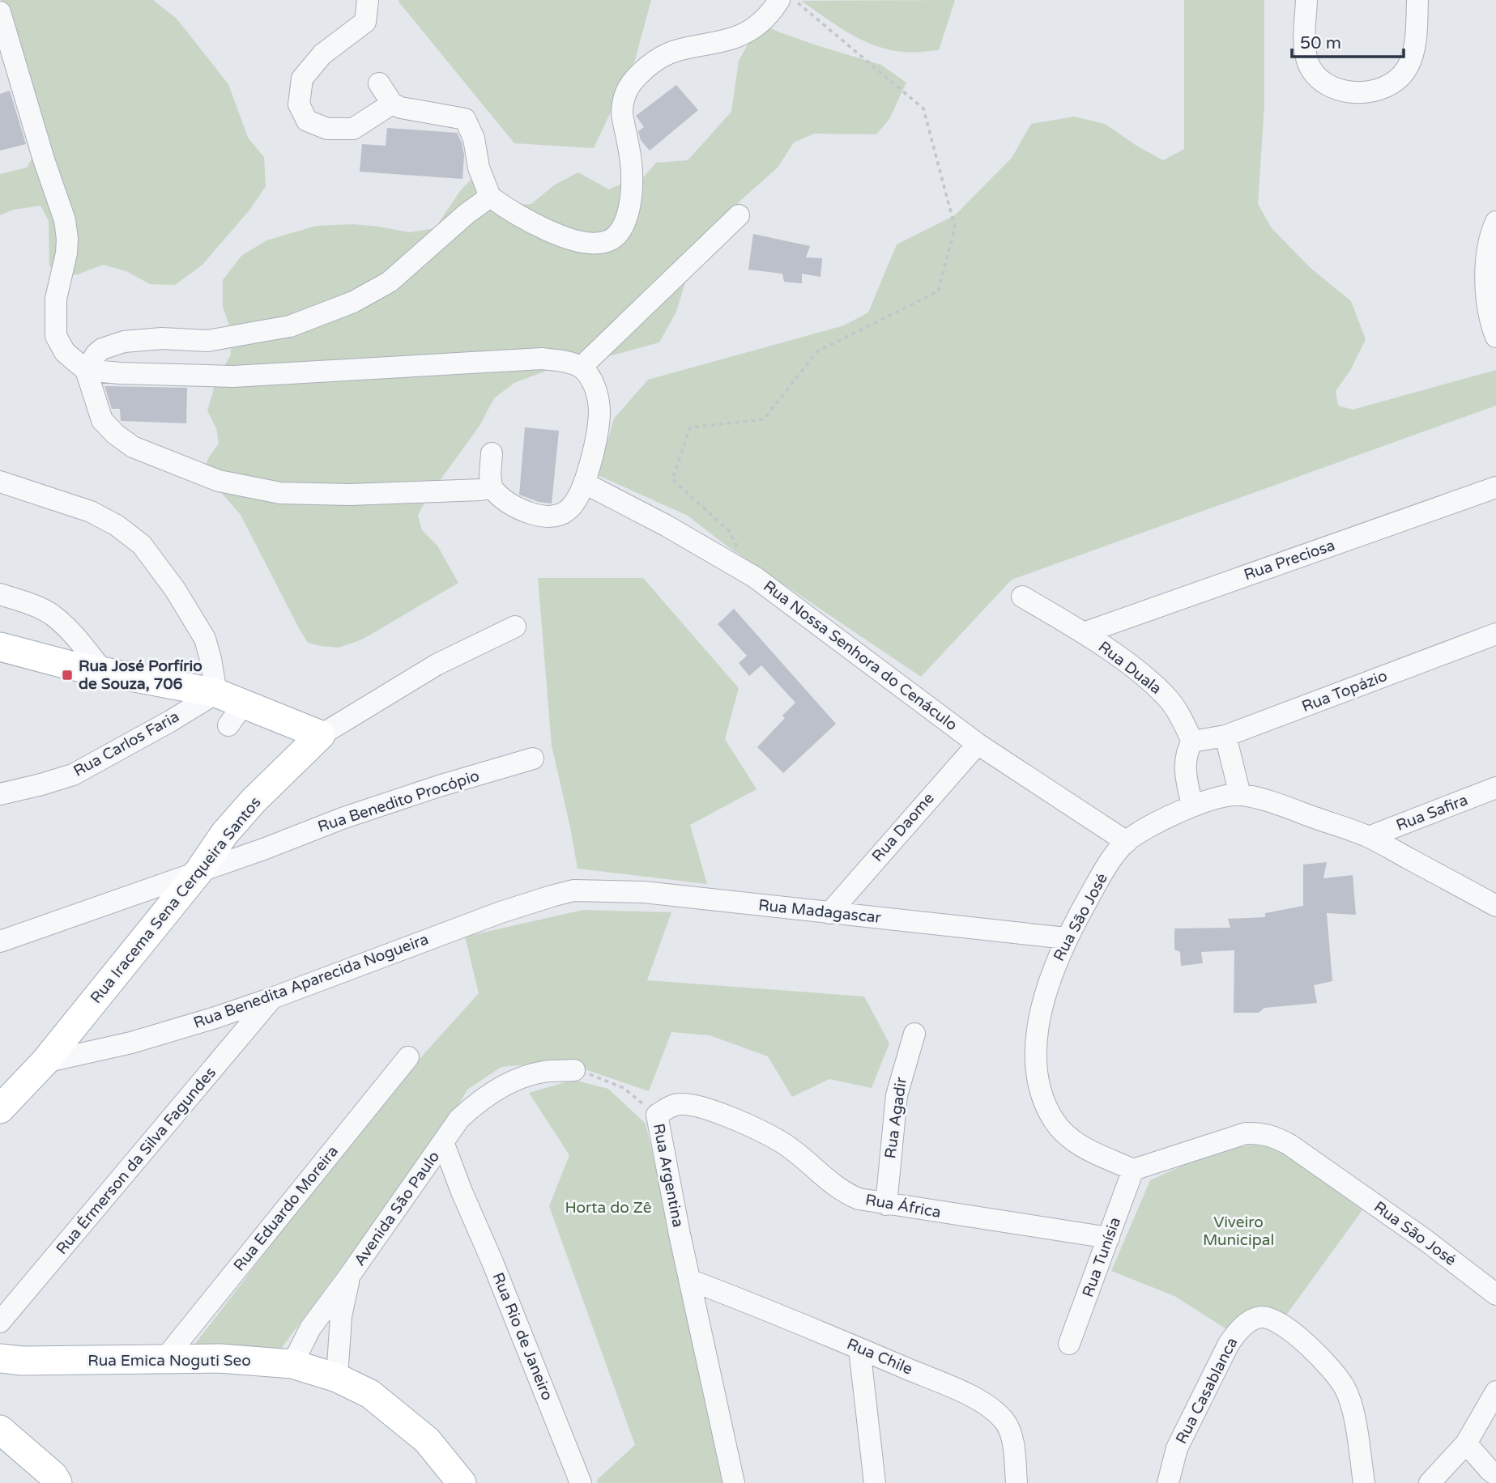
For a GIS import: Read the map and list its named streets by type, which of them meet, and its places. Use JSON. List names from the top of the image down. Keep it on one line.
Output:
{"streets":{"main road":["Rua Iracema Sena Cerqueira Santos","Rua Emica Noguti Seo"],"street":["Rua Preciosa","Rua Nossa Senhora do Cenáculo","Rua Duala","Rua Topázio","Rua Carlos Faria","Rua Benedito Procópio","Rua Safira","Rua Daome","Rua Madagascar","Rua São José","Rua Benedita Aparecida Nogueira","Rua Agadir","Rua Érmerson da Silva Fagundes","Rua Argentina","Rua África","Rua Eduardo Moreira","Avenida São Paulo","Rua Tunísia","Rua Rio de Janeiro","Rua Chile","Rua Casablanca"]},"crossings":[["Rua Preciosa","Rua Duala"],["Rua Nossa Senhora do Cenáculo","Rua Daome"],["Rua Nossa Senhora do Cenáculo","Rua São José"],["Rua Duala","Rua Topázio"],["Rua Benedito Procópio","Rua Iracema Sena Cerqueira Santos"],["Rua Safira","Rua São José"],["Rua Daome","Rua Madagascar"],["Rua Iracema Sena Cerqueira Santos","Rua Benedita Aparecida Nogueira"],["Rua Madagascar","Rua São José"],["Rua Madagascar","Rua Benedita Aparecida Nogueira"],["Rua São José","Rua Tunísia"],["Rua Benedita Aparecida Nogueira","Rua Érmerson da Silva Fagundes"],["Rua Agadir","Rua África"],["Rua Argentina","Rua África"],["Rua Argentina","Rua Chile"],["Rua África","Rua Tunísia"],["Rua Eduardo Moreira","Rua Emica Noguti Seo"],["Avenida São Paulo","Rua Rio de Janeiro"],["Avenida São Paulo","Rua Emica Noguti Seo"]],"parks":["Horta do Zê","Viveiro Municipal"],"places":{"transit":["Rua José Porfírio de Souza, 706"]},"scale_bar":"50 m"}
